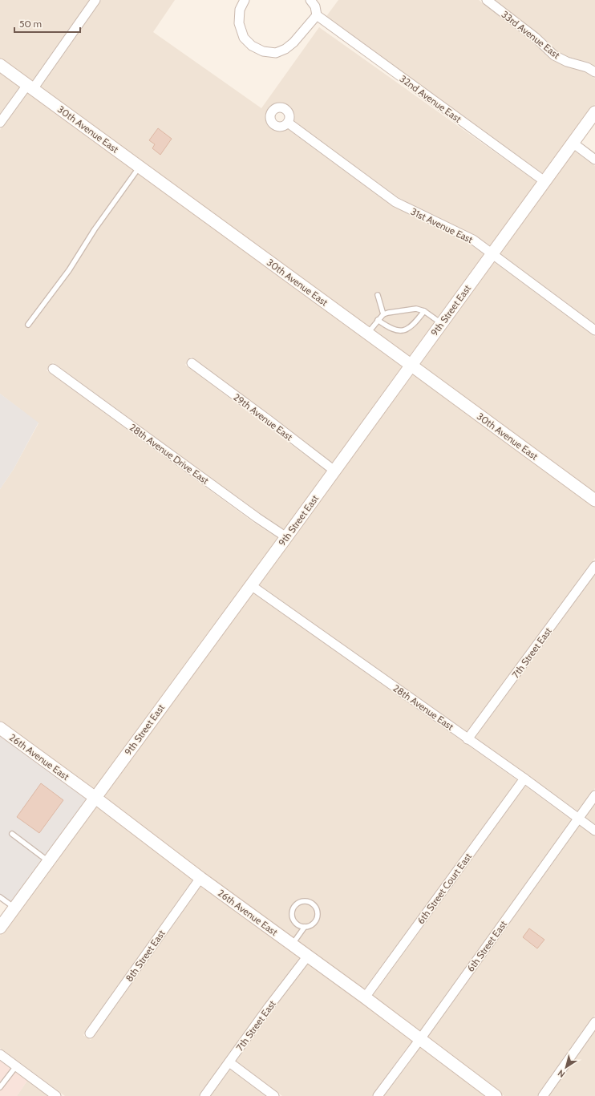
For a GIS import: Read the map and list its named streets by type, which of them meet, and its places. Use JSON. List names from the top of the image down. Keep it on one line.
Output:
{"streets":{"street":["33rd Avenue East","32nd Avenue East","30th Avenue East","31st Avenue East","9th Street East","29th Avenue East","28th Avenue Drive East","7th Street East","28th Avenue East","26th Avenue East","6th Street Court East","6th Street East","8th Street East"]},"crossings":[["32nd Avenue East","9th Street East"],["30th Avenue East","9th Street East"],["31st Avenue East","9th Street East"],["9th Street East","29th Avenue East"],["9th Street East","28th Avenue Drive East"],["9th Street East","28th Avenue East"],["9th Street East","26th Avenue East"],["7th Street East","28th Avenue East"],["7th Street East","26th Avenue East"],["28th Avenue East","6th Street Court East"],["28th Avenue East","6th Street East"],["26th Avenue East","6th Street Court East"],["26th Avenue East","6th Street East"],["26th Avenue East","8th Street East"]],"scale_bar":"50 m","north":"bottom left"}
